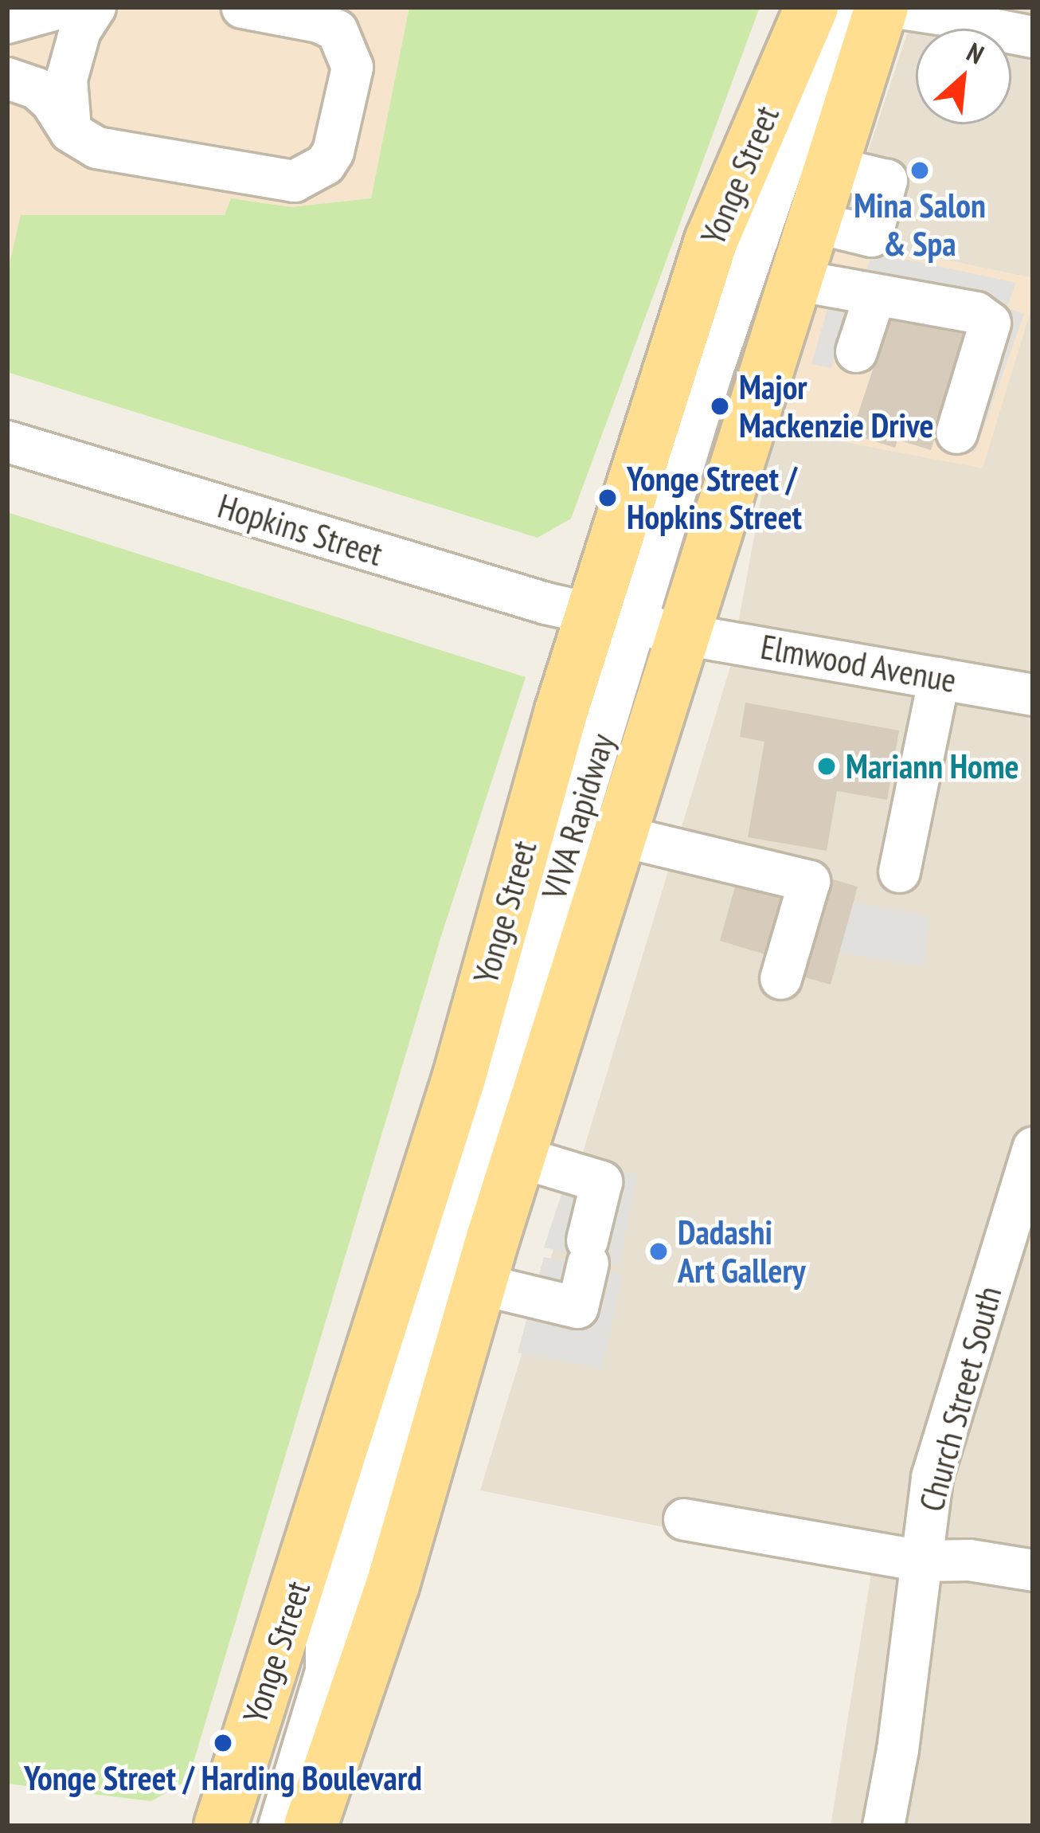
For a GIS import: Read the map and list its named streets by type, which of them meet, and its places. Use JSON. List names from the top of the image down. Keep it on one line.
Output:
{"streets":{"main road":["Yonge Street"],"street":["Hopkins Street","Elmwood Avenue","VIVA Rapidway","Church Street South"]},"crossings":[["Yonge Street","Hopkins Street"],["Yonge Street","Elmwood Avenue"],["Yonge Street","VIVA Rapidway"],["Hopkins Street","Elmwood Avenue"],["Hopkins Street","VIVA Rapidway"],["Elmwood Avenue","VIVA Rapidway"]],"places":["Mina Salon & Spa","Major Mackenzie Drive","Yonge Street / Hopkins Street","Mariann Home","Dadashi Art Gallery","Yonge Street / Harding Boulevard"],"north":"top right"}
